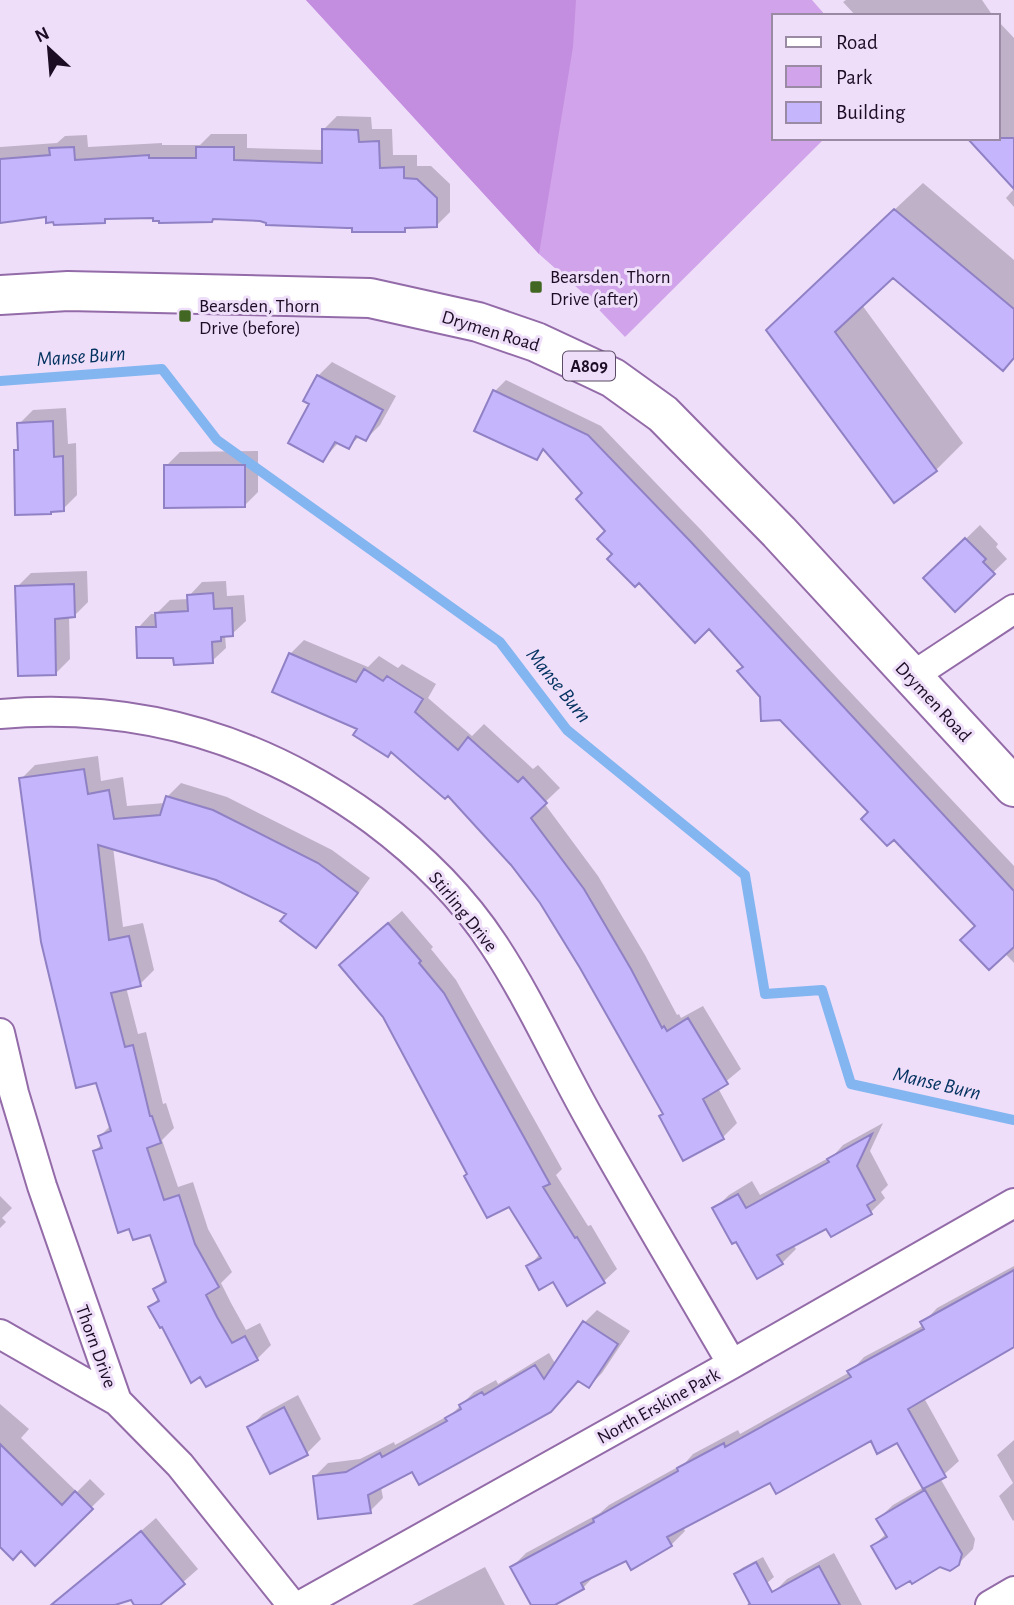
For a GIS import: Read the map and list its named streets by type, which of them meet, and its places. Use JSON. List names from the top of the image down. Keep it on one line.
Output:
{"streets":{"main road":["Drymen Road","A809"],"street":["Stirling Drive","Thorn Drive","North Erskine Park"]},"crossings":[["Stirling Drive","North Erskine Park"]],"water":["Manse Burn"],"places":{"transit":["Bearsden, Thorn Drive (after)","Bearsden, Thorn Drive (before)"]},"legend":["Road","Park","Building"],"north":"top left"}
